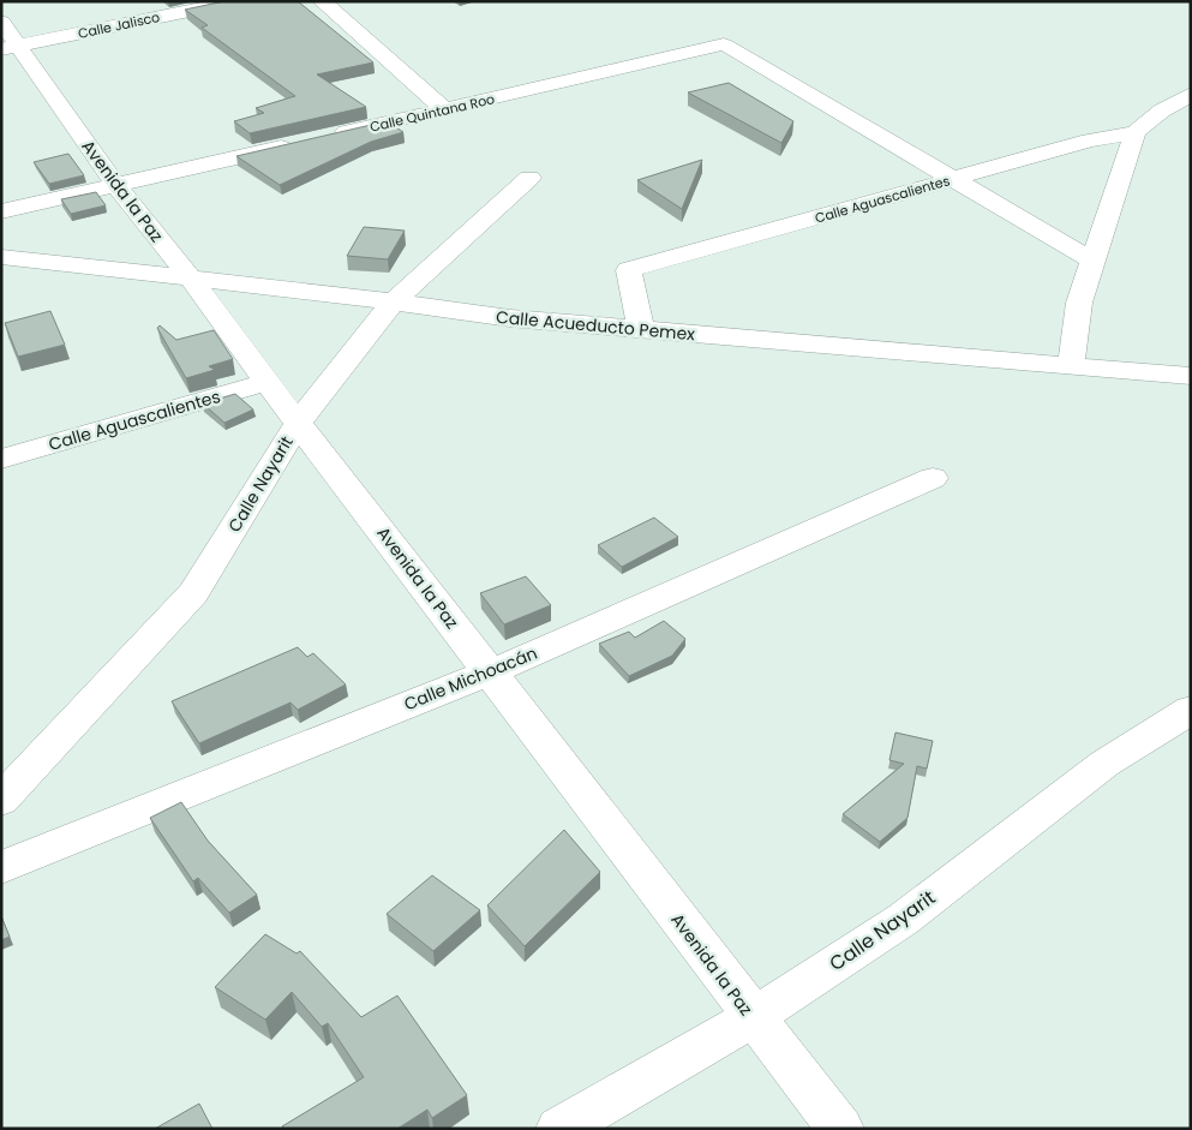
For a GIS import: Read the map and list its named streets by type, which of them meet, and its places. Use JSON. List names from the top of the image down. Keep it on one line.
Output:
{"streets":{"street":["Calle Jalisco","Calle Quintana Roo","Avenida la Paz","Calle Aguascalientes","Calle Acueducto Pemex","Calle Nayarit","Calle Michoacán"]},"crossings":[["Calle Jalisco","Avenida la Paz"],["Calle Quintana Roo","Calle Aguascalientes"],["Avenida la Paz","Calle Aguascalientes"],["Avenida la Paz","Calle Acueducto Pemex"],["Avenida la Paz","Calle Nayarit"],["Avenida la Paz","Calle Michoacán"],["Calle Aguascalientes","Calle Acueducto Pemex"],["Calle Acueducto Pemex","Calle Nayarit"]]}
